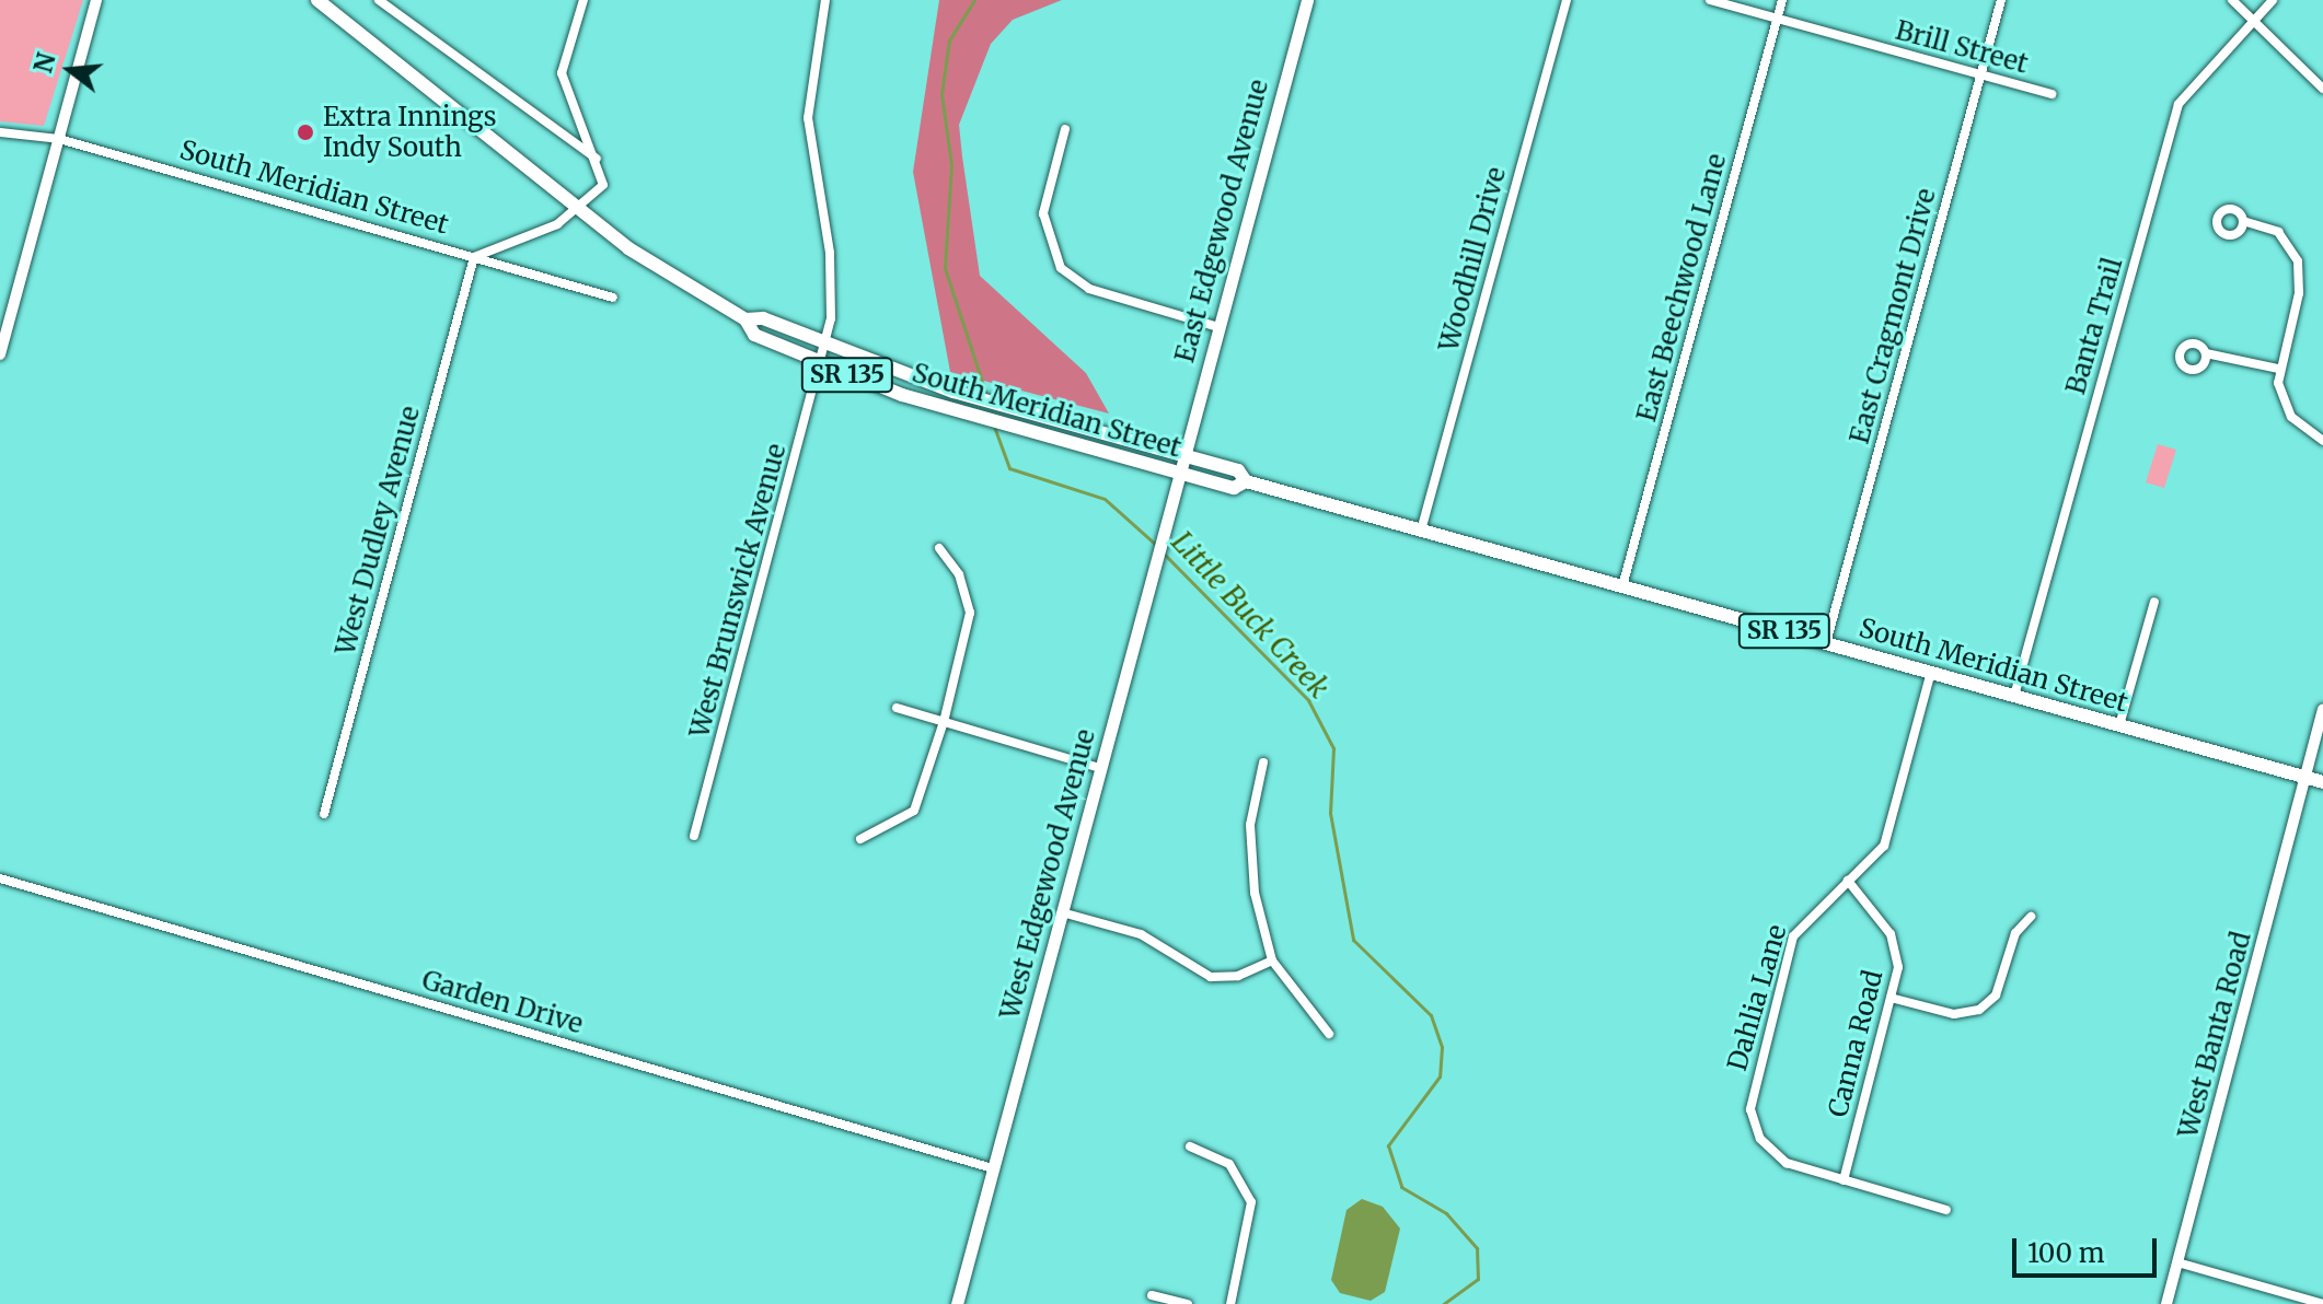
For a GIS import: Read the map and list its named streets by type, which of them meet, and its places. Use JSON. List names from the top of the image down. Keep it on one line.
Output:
{"streets":{"main road":["South Meridian Street","East Edgewood Avenue","SR 135","West Edgewood Avenue"],"street":["Brill Street","Woodhill Drive","East Beechwood Lane","East Cragmont Drive","Banta Trail","West Dudley Avenue","West Brunswick Avenue","Dahlia Lane","Garden Drive","West Banta Road","Canna Road"]},"crossings":[["Brill Street","East Beechwood Lane"],["Brill Street","East Cragmont Drive"],["South Meridian Street","East Edgewood Avenue"],["South Meridian Street","Woodhill Drive"],["South Meridian Street","East Beechwood Lane"],["South Meridian Street","East Cragmont Drive"],["South Meridian Street","Banta Trail"],["South Meridian Street","West Dudley Avenue"],["South Meridian Street","West Brunswick Avenue"],["South Meridian Street","West Edgewood Avenue"],["South Meridian Street","Dahlia Lane"],["South Meridian Street","West Banta Road"],["East Edgewood Avenue","West Edgewood Avenue"],["West Edgewood Avenue","Garden Drive"],["Dahlia Lane","Canna Road"]],"water":["Little Buck Creek"],"places":["Extra Innings Indy South"],"scale_bar":"100 m","north":"left"}
